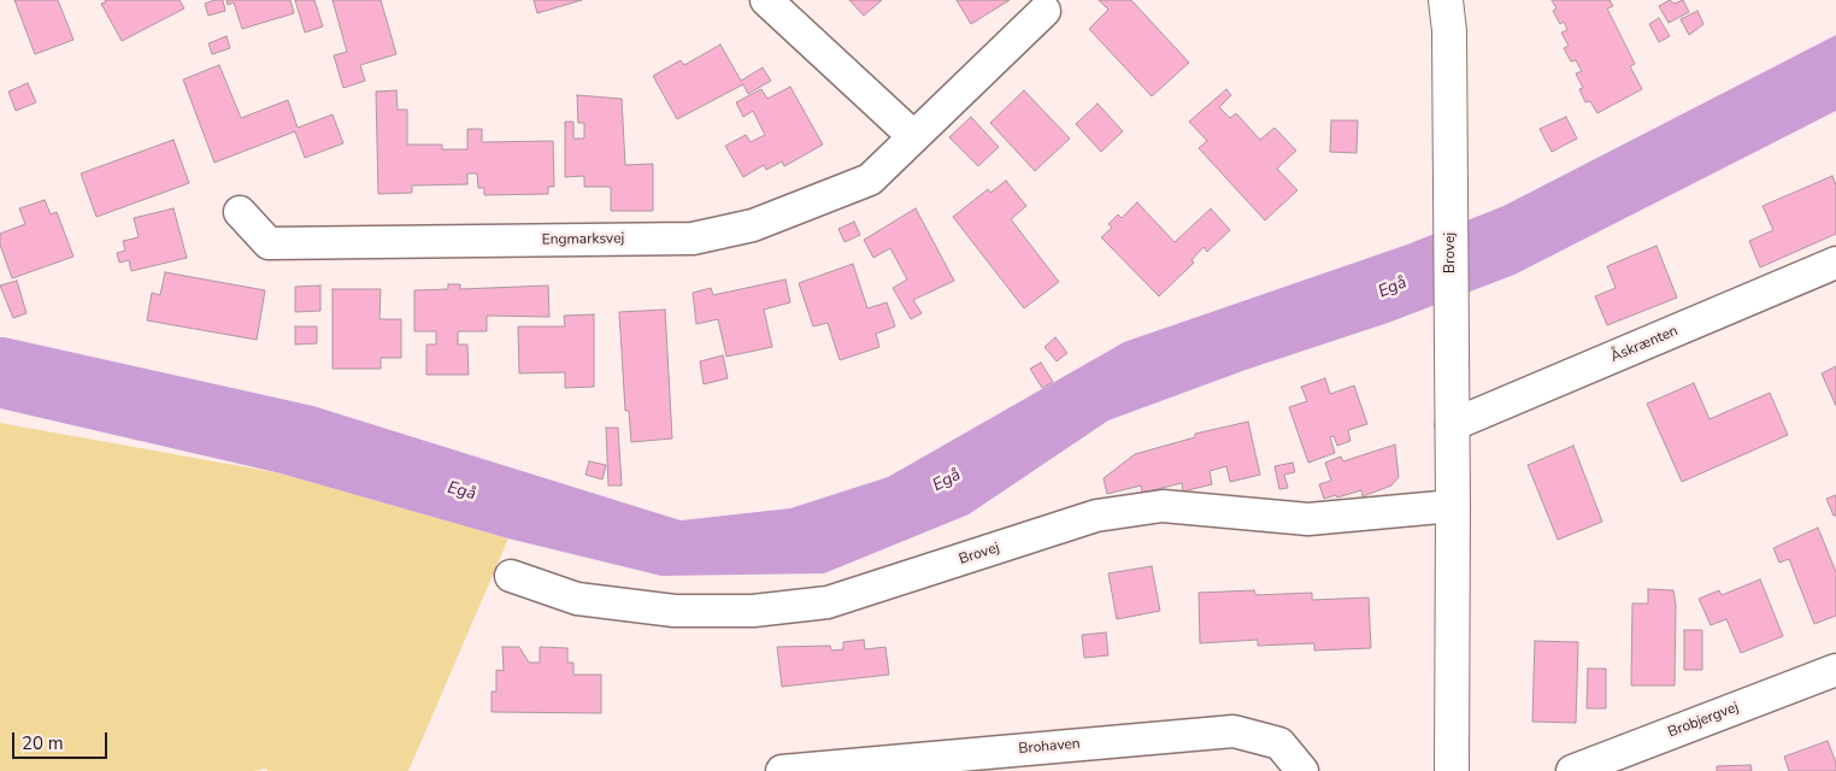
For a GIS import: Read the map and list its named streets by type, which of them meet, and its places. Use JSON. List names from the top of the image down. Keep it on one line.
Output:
{"streets":{"street":["Engmarksvej","Brovej","Åskrænten","Brobjergvej","Brohaven"]},"crossings":[["Brovej","Åskrænten"]],"water":["Egå"],"scale_bar":"20 m"}
